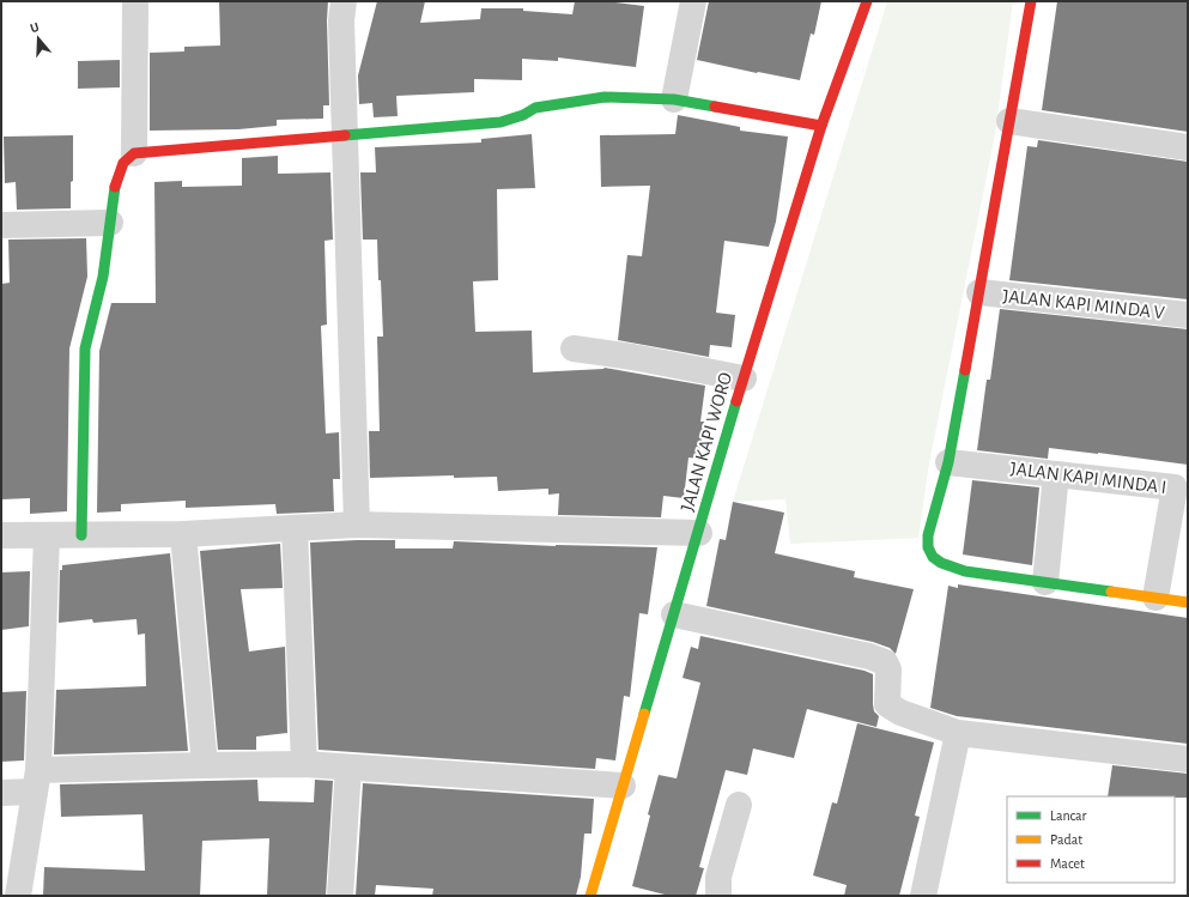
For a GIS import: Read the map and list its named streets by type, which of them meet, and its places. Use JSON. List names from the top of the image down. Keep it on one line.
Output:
{"streets":{"street":["JALAN KAPI MINDA V","JALAN KAPI WORO","JALAN KAPI MINDA I"]},"legend":["Lancar","Padat","Macet"],"north":"top"}
